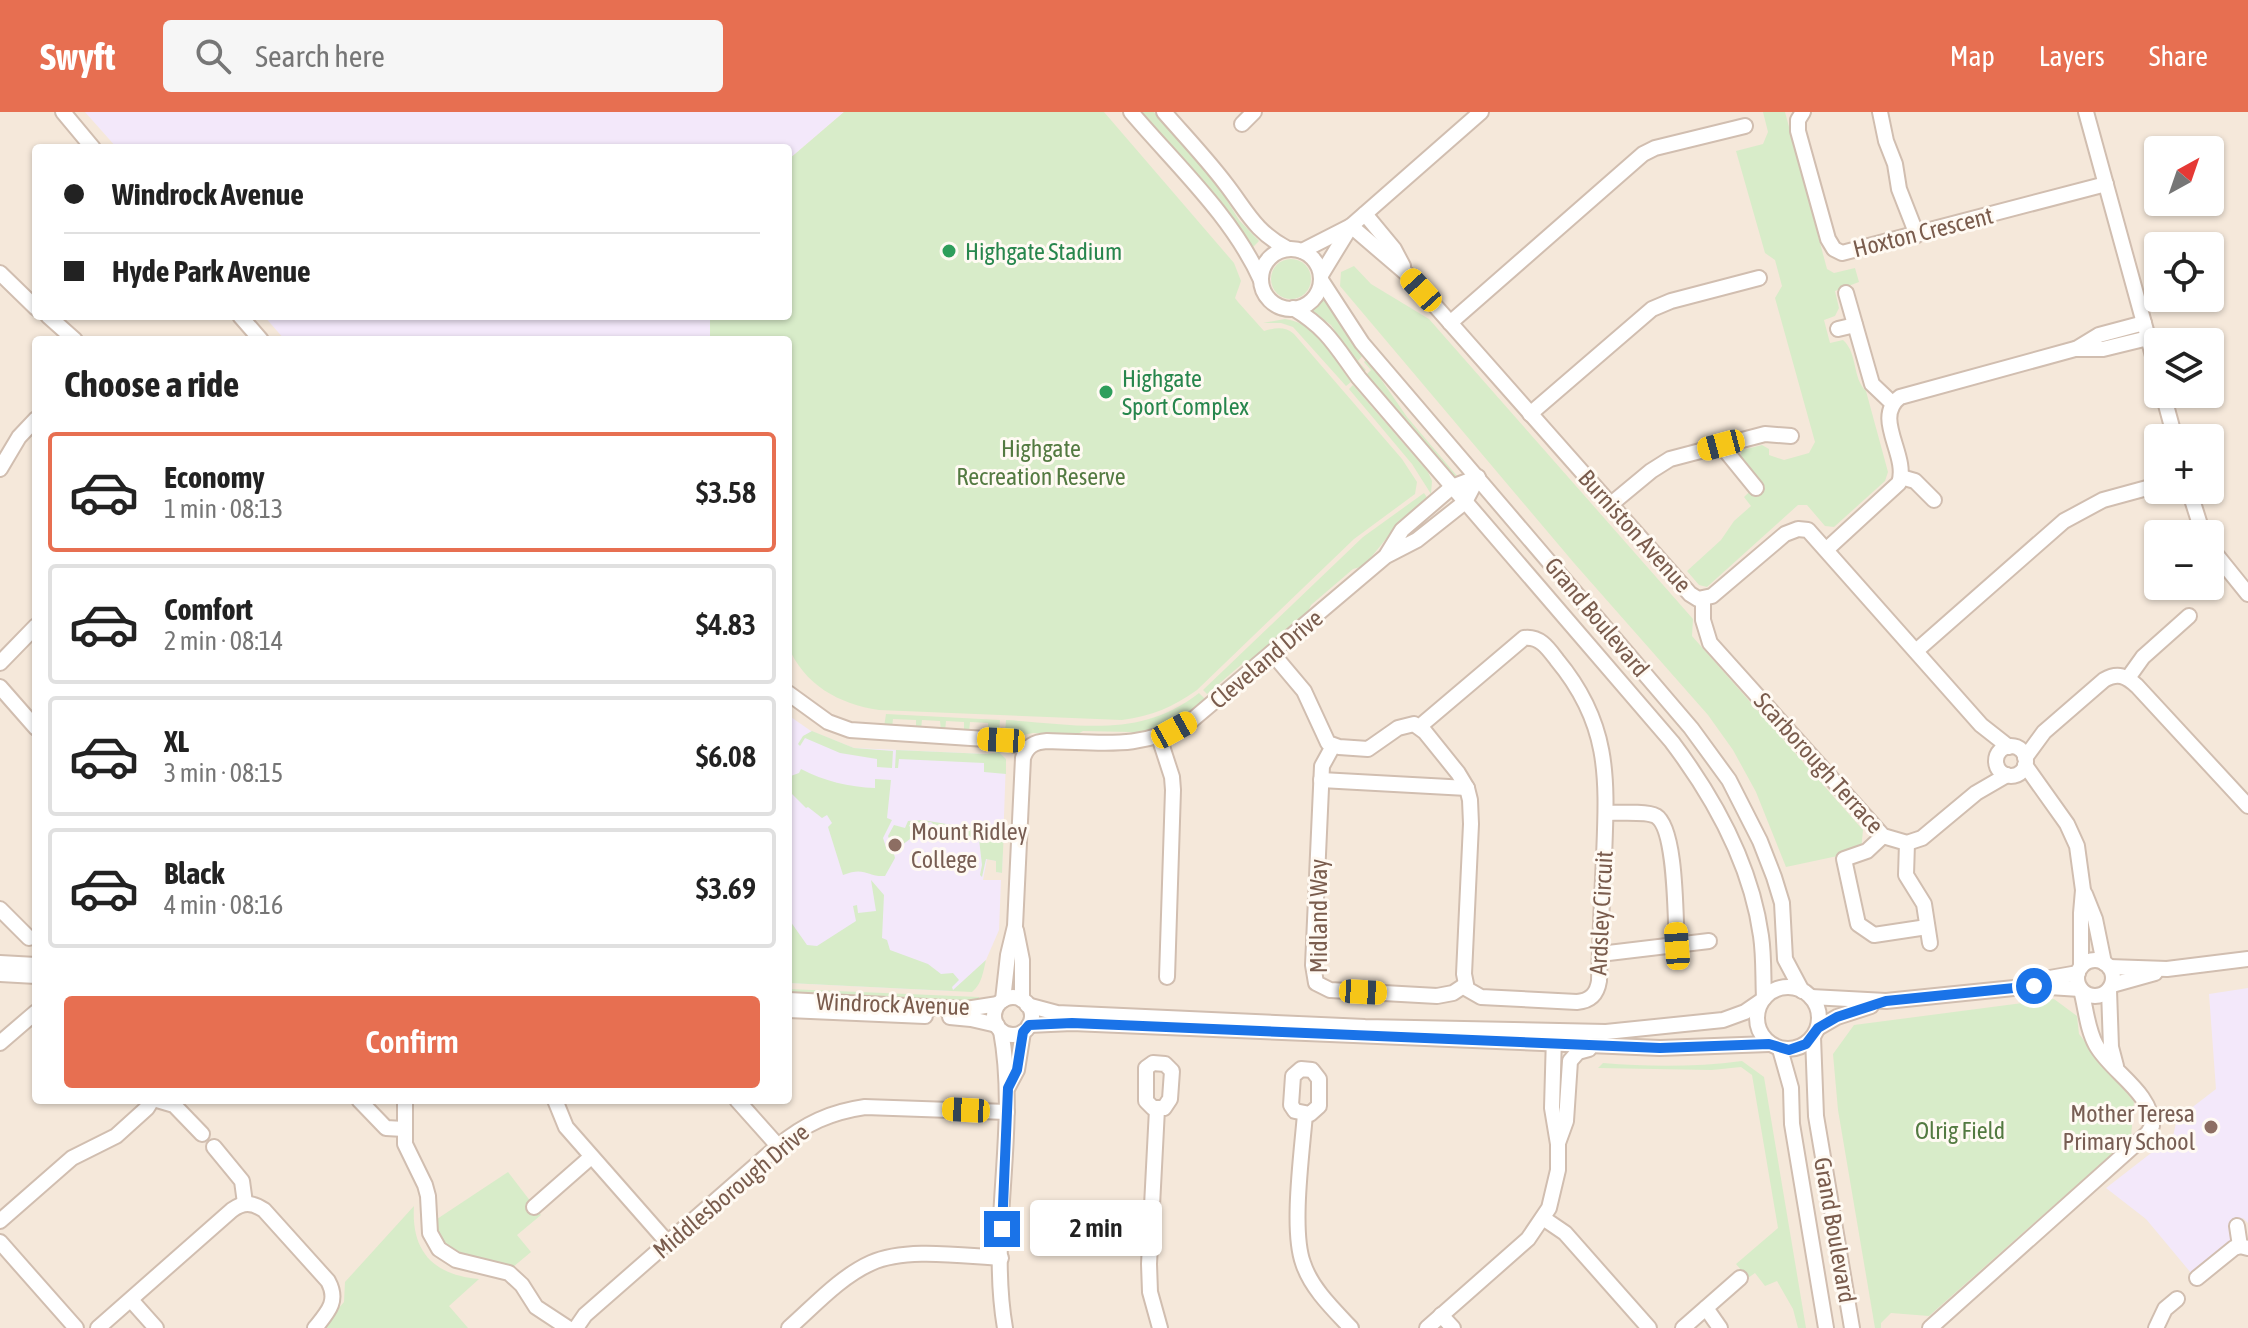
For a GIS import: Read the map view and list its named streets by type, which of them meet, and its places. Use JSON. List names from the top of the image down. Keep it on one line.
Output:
{"streets":{"street":["Hoxton Crescent","Burniston Avenue","Grand Boulevard","Cleveland Drive","Scarborough Terrace","Ardsley Circuit","Midland Way","Windrock Avenue","Middlesborough Drive"]},"crossings":[["Burniston Avenue","Scarborough Terrace"],["Grand Boulevard","Cleveland Drive"],["Ardsley Circuit","Midland Way"]],"parks":["Highgate Recreation Reserve","Olrig Field"],"places":["Highgate Stadium","Highgate Sport Complex","Mount Ridley College","Mother Teresa Primary School"],"north":"top right","page":{"header":"Swyft","search":"Search here","nav":["Map","Layers","Share"],"map_buttons":["+","−"],"banner":["Windrock Avenue","Hyde Park Avenue"],"heading":"Choose a ride","list":[{"name":"Economy","note":"1 min · 08:13","value":"$3.58"},{"name":"Comfort","note":"2 min · 08:14","value":"$4.83"},{"name":"XL","note":"3 min · 08:15","value":"$6.08"},{"name":"Black","note":"4 min · 08:16","value":"$3.69"}],"buttons":"Confirm","bubble":"2 min"}}
